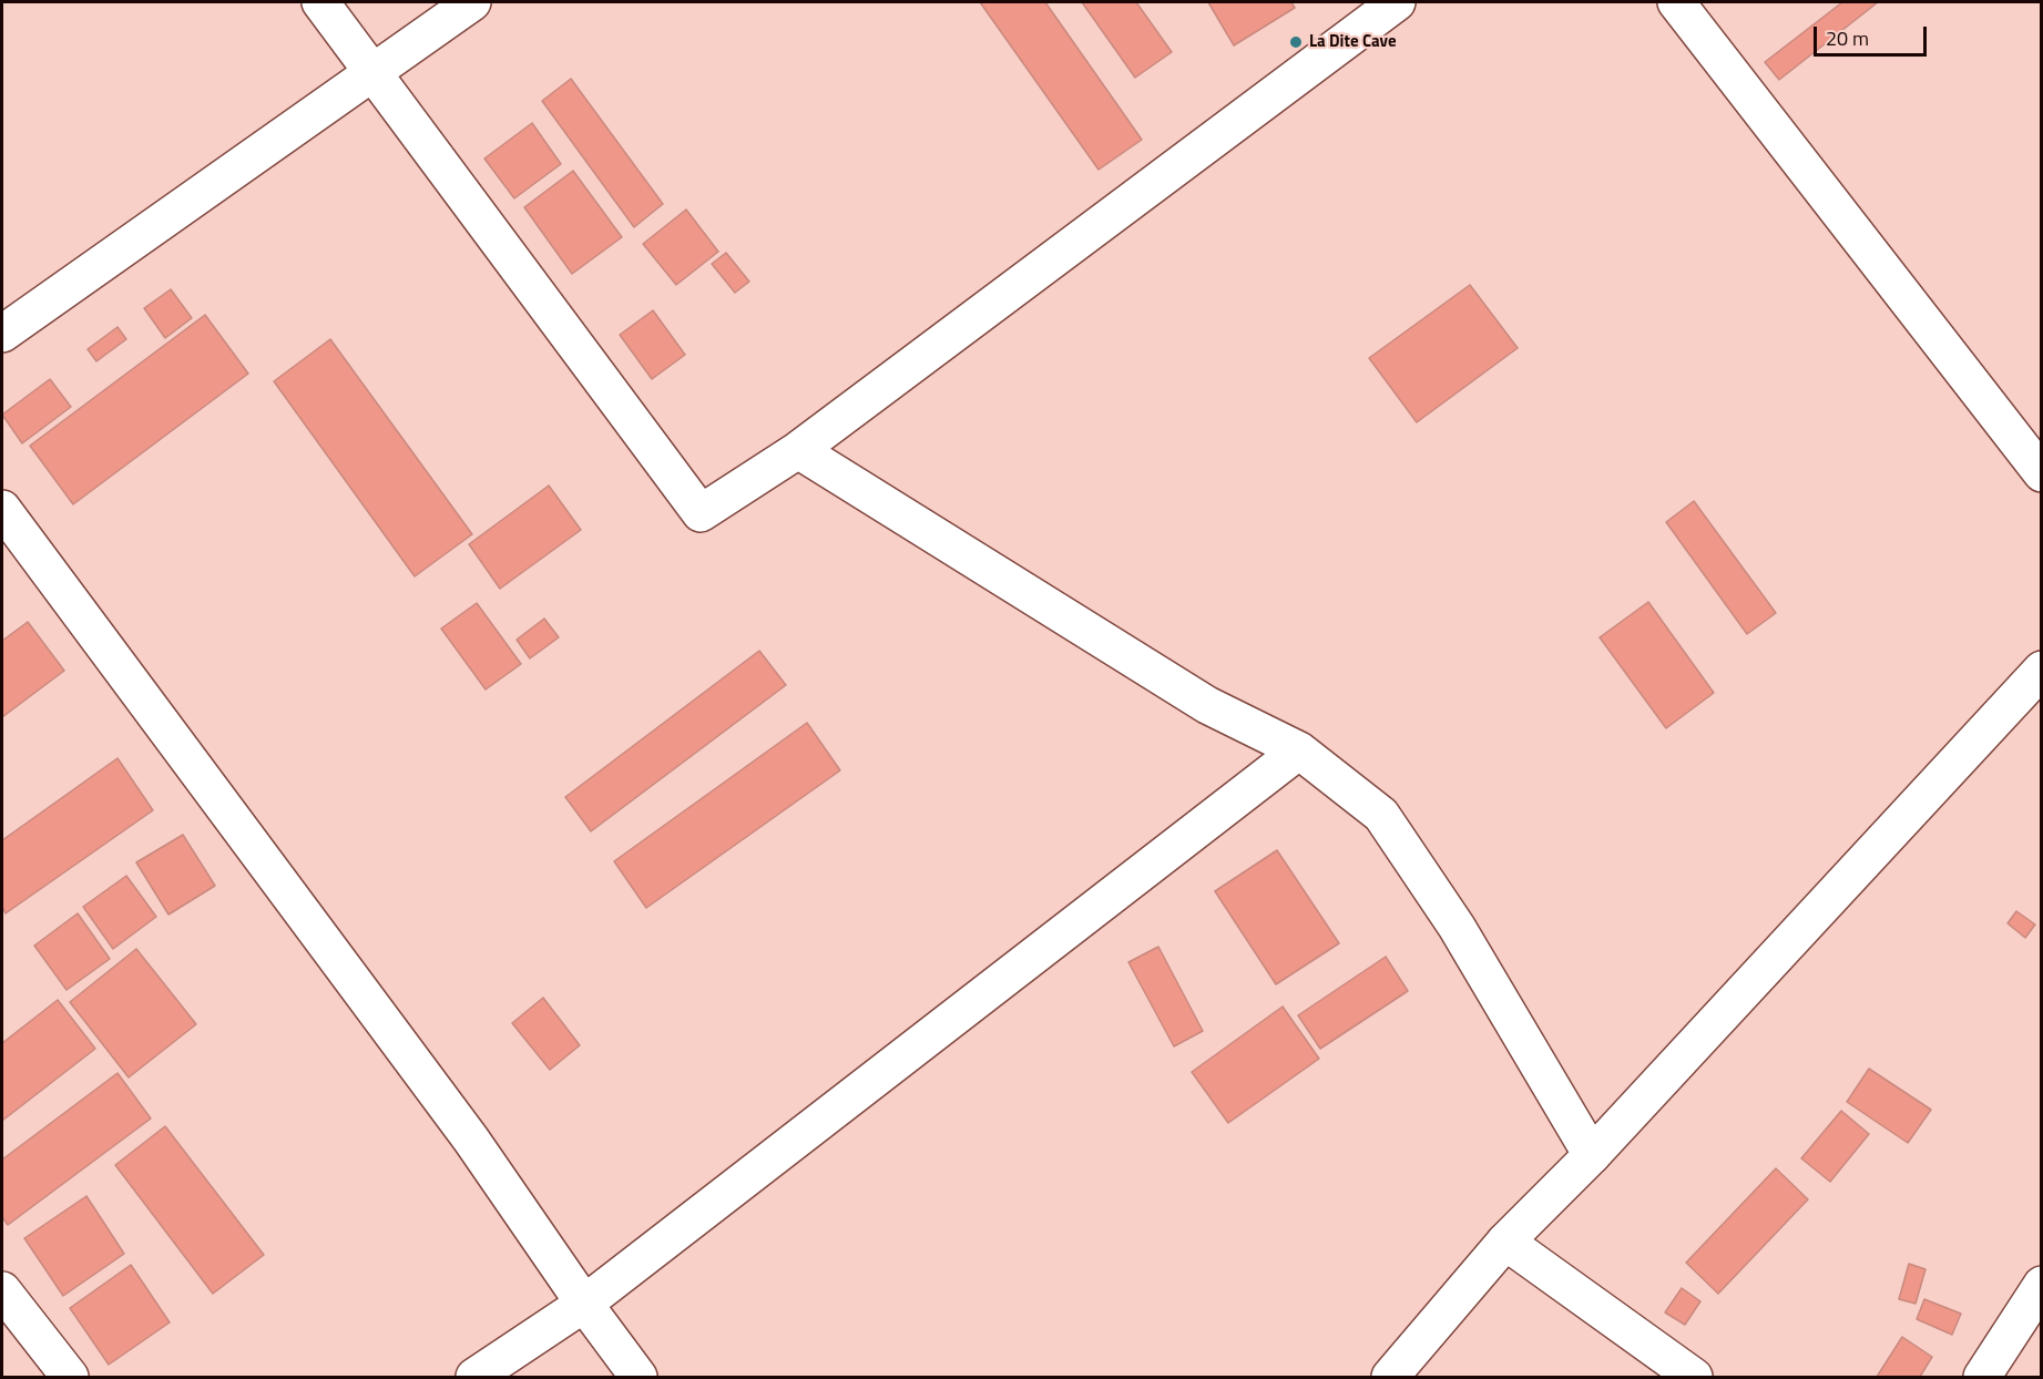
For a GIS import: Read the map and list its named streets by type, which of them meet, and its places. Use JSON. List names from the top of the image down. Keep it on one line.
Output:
{"places":["La Dite Cave"],"scale_bar":"20 m"}
